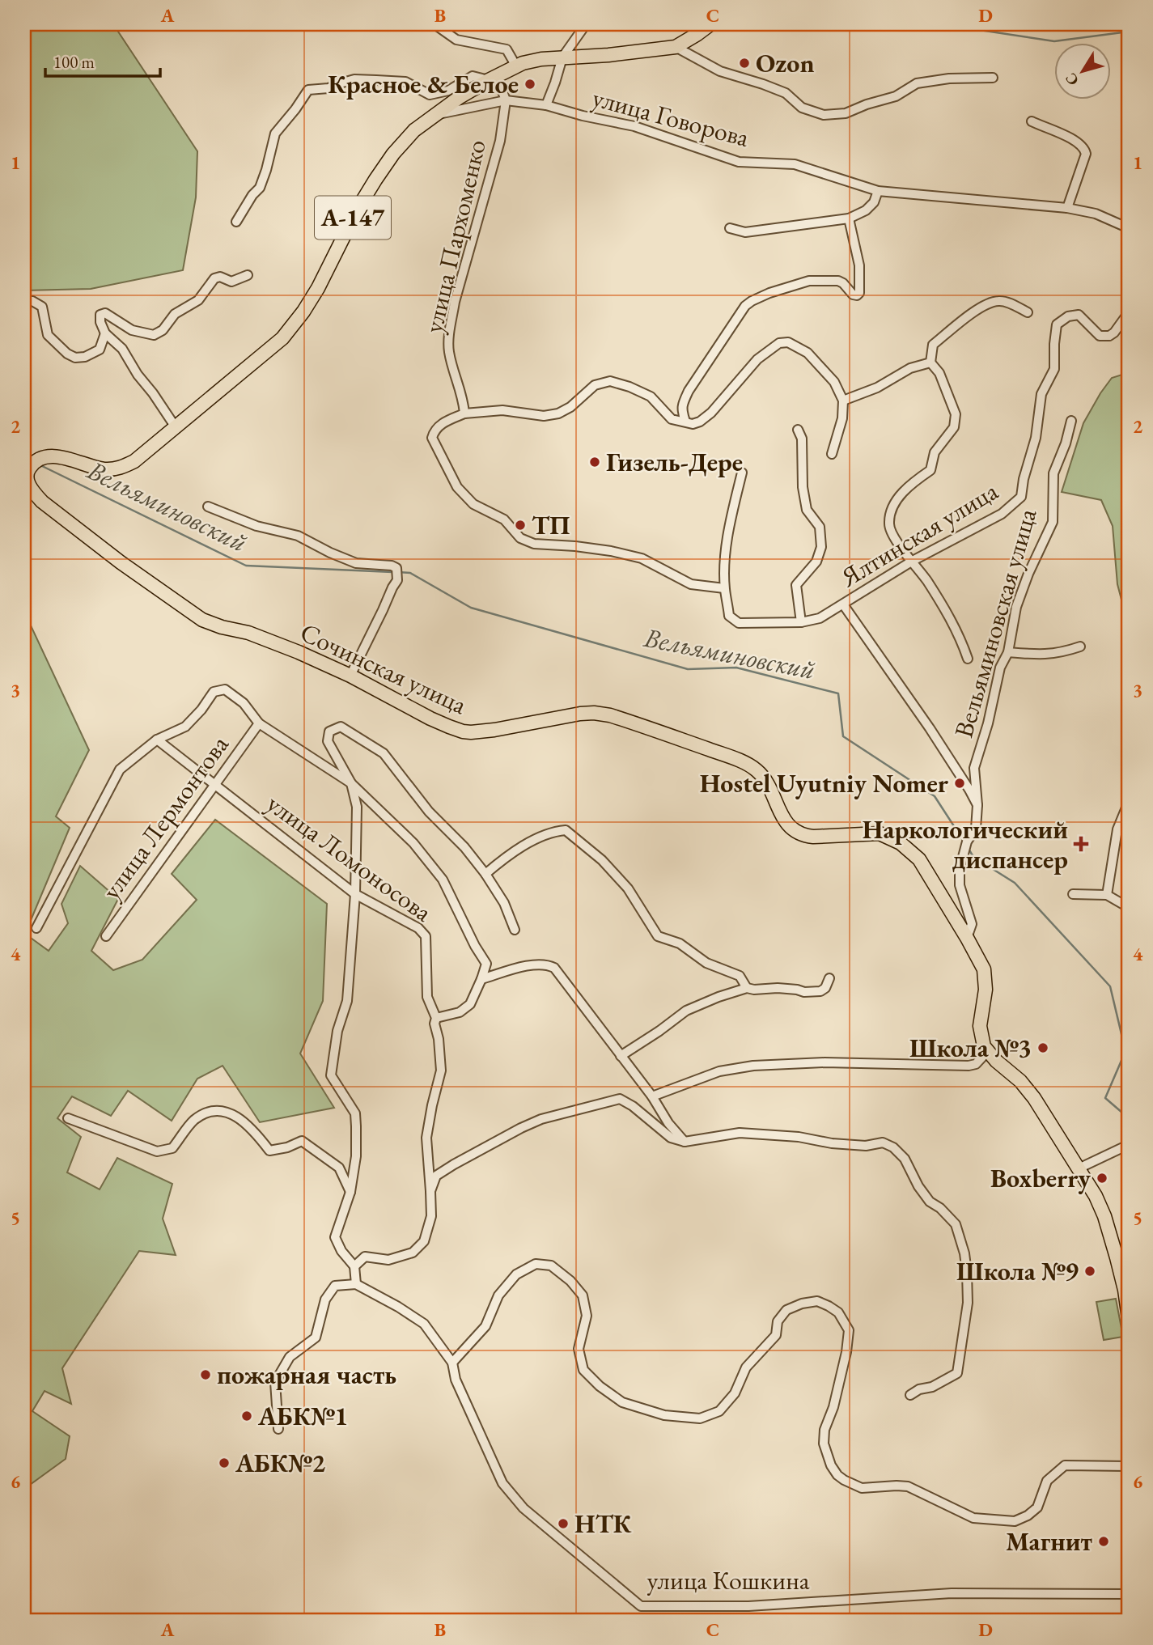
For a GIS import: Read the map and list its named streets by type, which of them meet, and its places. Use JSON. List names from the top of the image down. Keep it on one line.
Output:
{"streets":{"highway":["А-147","Сочинская улица"],"street":["улица Говорова","улица Пархоменко","Ялтинская улица","Вельяминовская улица","улица Лермонтова","улица Ломоносова","улица Кошкина"]},"crossings":[["улица Говорова","улица Пархоменко"],["улица Говорова","Сочинская улица"],["Вельяминовская улица","Сочинская улица"],["улица Лермонтова","улица Ломоносова"]],"water":["Вельяминовский"],"places":{"other":["Ozon","Красное & Белое","Гизель-Дере","ТП","Hostel Uyutniy Nomer","Школа №3","Boxberry","Школа №9","пожарная часть","АБК№1","АБК№2","НТК","Магнит"],"health":["Наркологический диспансер"]},"scale_bar":"100 m","north":"bottom left","grid":{"columns":["A","B","C","D"],"rows":["1","2","3","4","5","6"]}}
